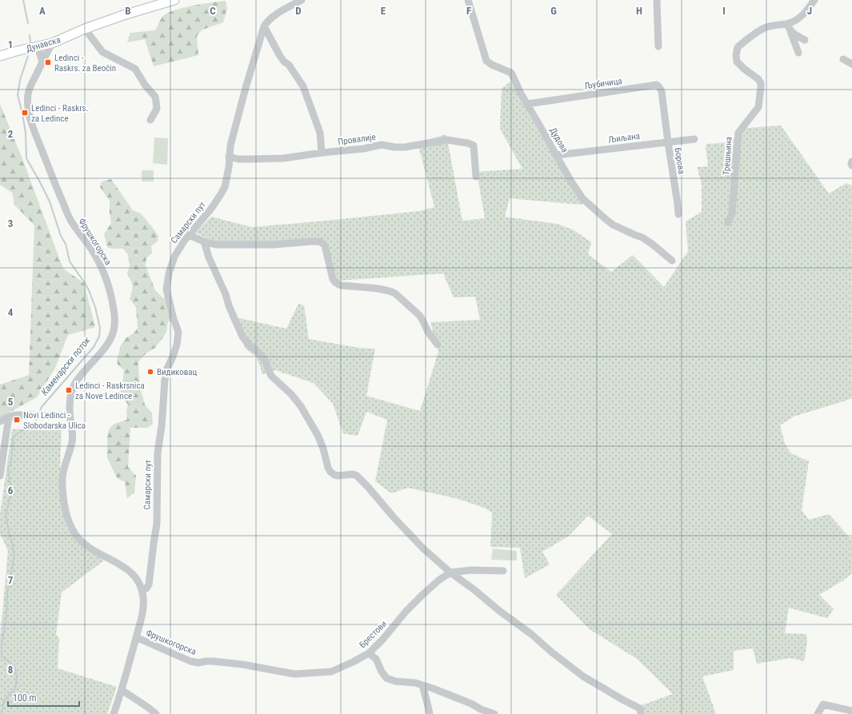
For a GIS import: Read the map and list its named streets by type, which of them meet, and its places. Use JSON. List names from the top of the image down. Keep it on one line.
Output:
{"streets":{"main road":["Дунавска"],"street":["Љубичица","Љиљана","Провалије","Дудова","Трешњина","Борова","Самарски пут","Фрушкогорска","Брестови"]},"crossings":[["Дунавска","Фрушкогорска"],["Љубичица","Дудова"],["Љубичица","Борова"],["Љиљана","Дудова"],["Љиљана","Борова"],["Провалије","Самарски пут"],["Самарски пут","Фрушкогорска"],["Фрушкогорска","Брестови"]],"water":["Каменарски поток"],"places":{"transit":["Ledinci - Raskrs. za Beočin","Ledinci - Raskrs. za Ledince","Ledinci - Raskrsnica za Nove Ledince","Novi Ledinci - Slobodarska Ulica"],"other":["Видиковац"]},"scale_bar":"100 m","grid":{"columns":["A","B","C","D","E","F","G","H","I","J"],"rows":["1","2","3","4","5","6","7","8"]}}
